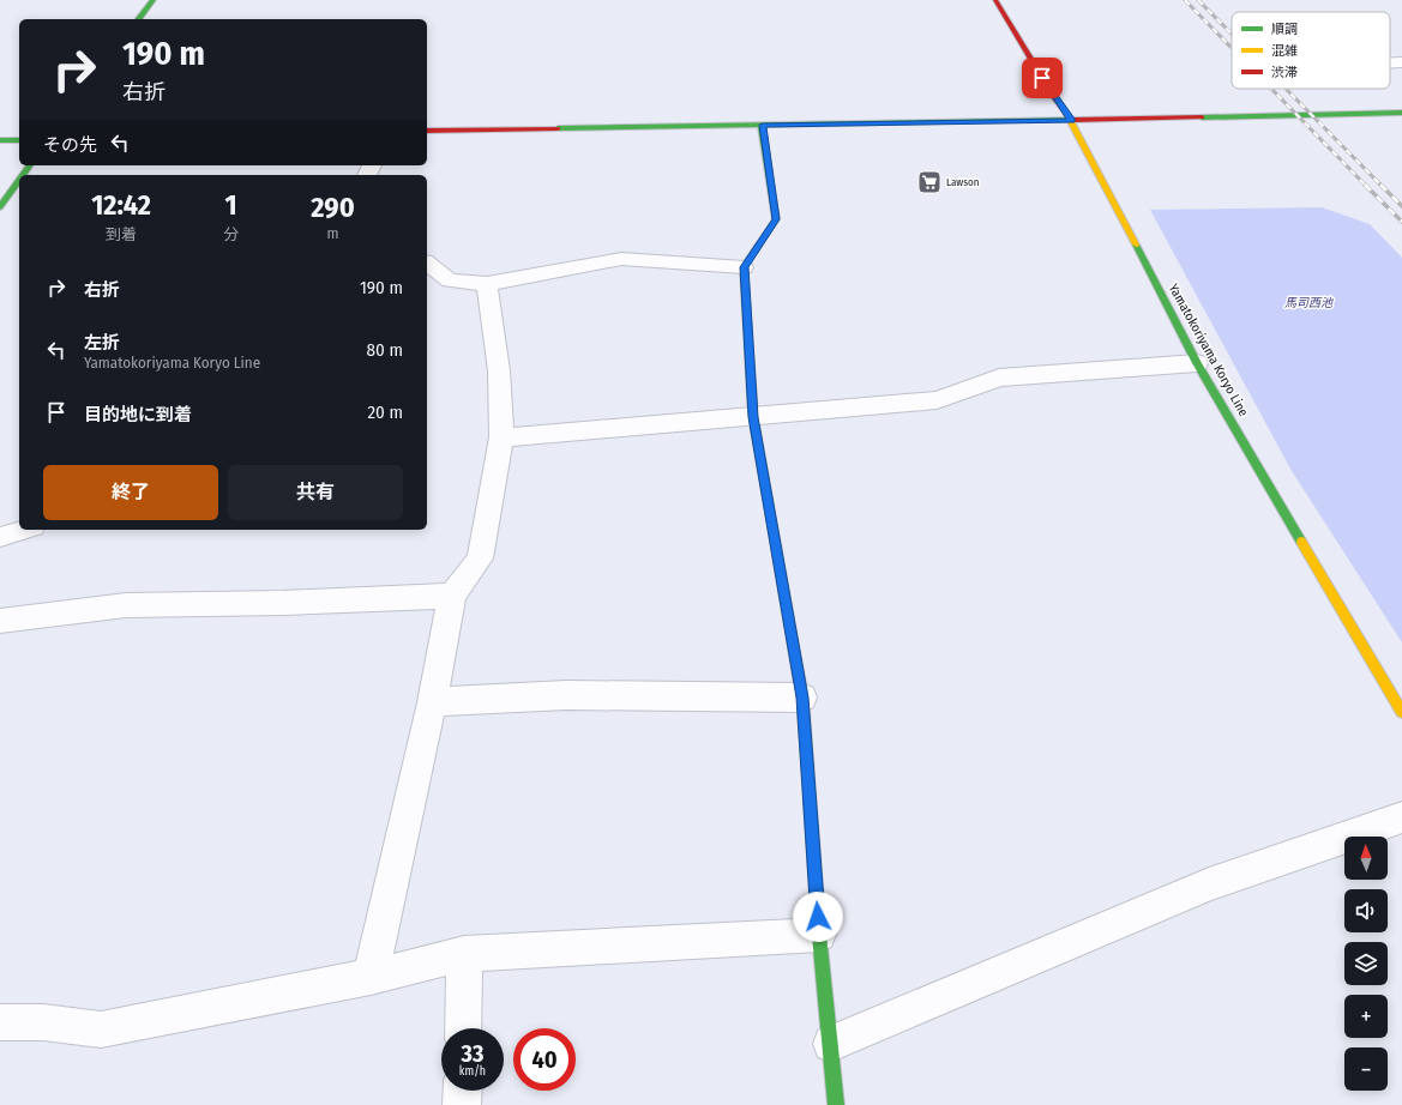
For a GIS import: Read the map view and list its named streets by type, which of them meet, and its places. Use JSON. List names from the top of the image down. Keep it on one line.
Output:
{"streets":{"street":["Yamatokoriyama Koryo Line"]},"water":["馬司西池"],"places":{"supermarket":["Lawson"]},"legend":["順調","混雑","渋滞"],"north":"top","page":{"turn":["190 m","右折"],"then":"その先","eta":["12:42","到着","1","分","290","m"],"list":[{"name":"右折","value":"190 m"},{"name":"左折","note":"Yamatokoriyama Koryo Line","value":"80 m"},{"name":"目的地に到着","value":"20 m"}],"buttons":["終了","共有"],"map_buttons":["+","−"],"speed":"33 km/h","limit":"40"}}
